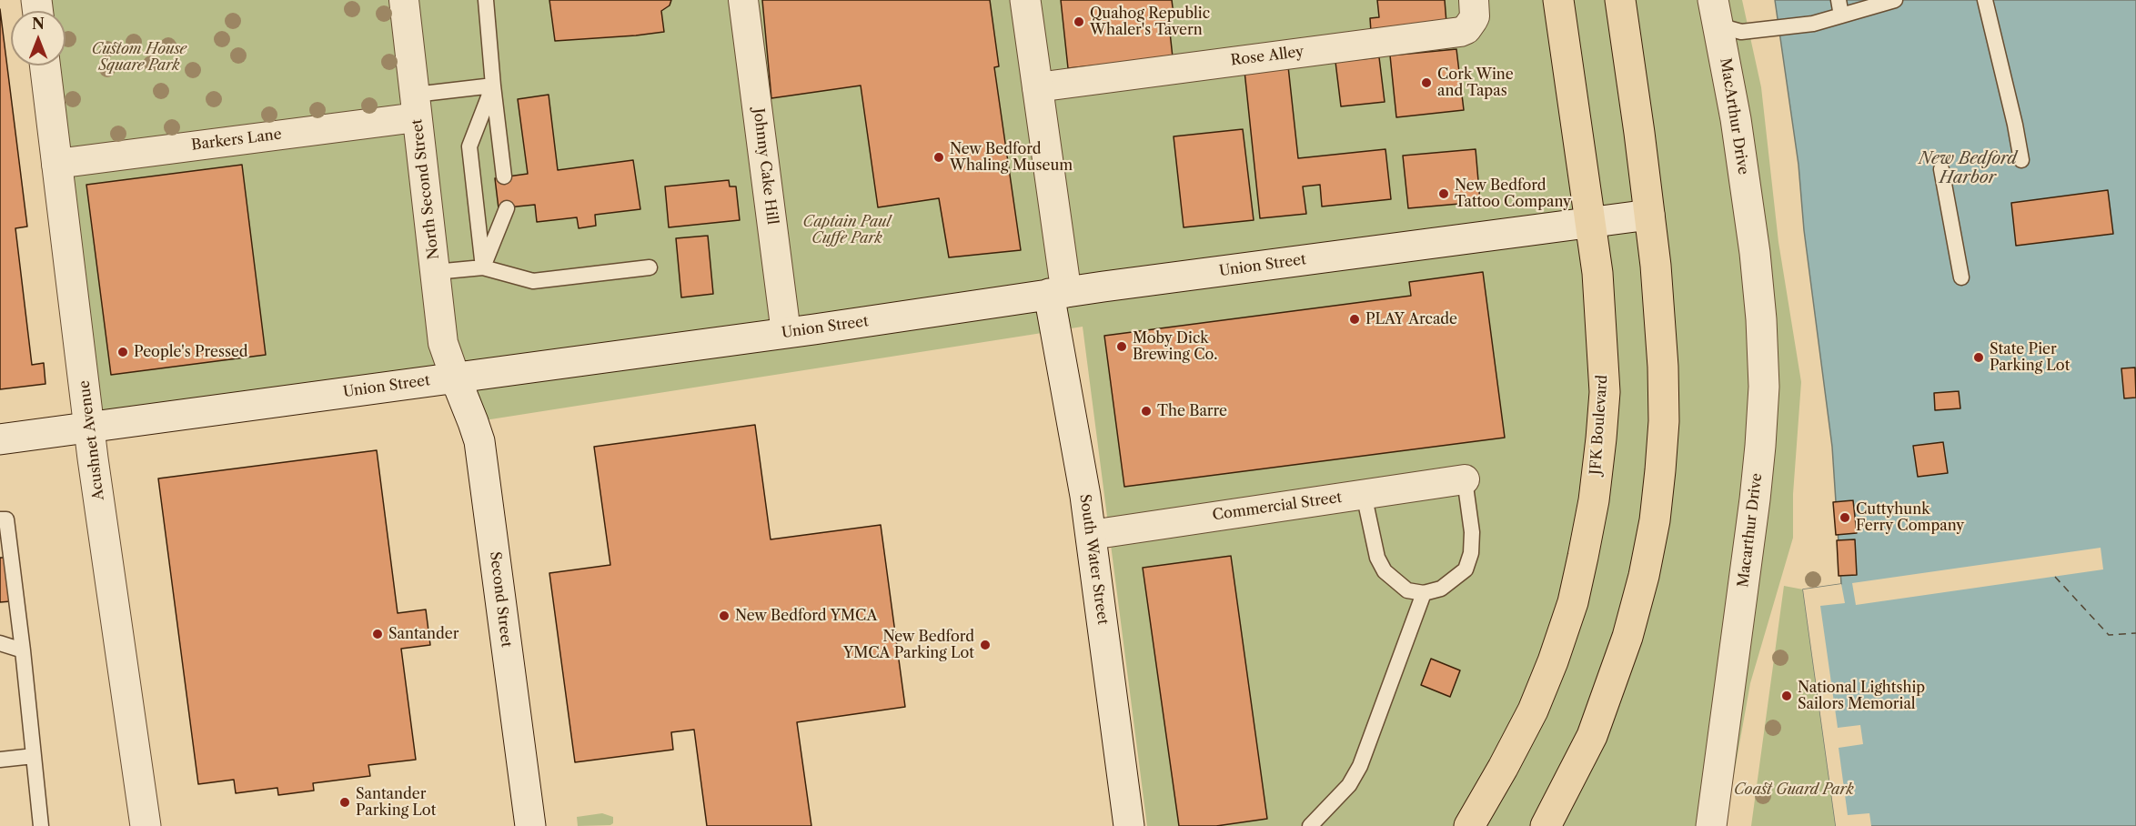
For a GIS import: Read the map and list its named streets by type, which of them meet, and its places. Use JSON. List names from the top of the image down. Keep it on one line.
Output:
{"streets":{"main road":["MacArthur Drive","Union Street","JFK Boulevard","Acushnet Avenue","Macarthur Drive","South Water Street","Second Street"],"street":["Rose Alley","Barkers Lane","Johnny Cake Hill","North Second Street","Commercial Street"]},"crossings":[["Rose Alley","South Water Street"],["MacArthur Drive","Macarthur Drive"],["Barkers Lane","North Second Street"],["Barkers Lane","Acushnet Avenue"],["Johnny Cake Hill","Union Street"],["North Second Street","Union Street"],["North Second Street","Second Street"],["Union Street","JFK Boulevard"],["Union Street","Acushnet Avenue"],["Union Street","South Water Street"],["Union Street","Second Street"],["Commercial Street","South Water Street"]],"water":["New Bedford Harbor"],"parks":["Custom House Square Park","Captain Paul Cuffe Park","Coast Guard Park"],"places":["Quahog Republic Whaler's Tavern","Cork Wine and Tapas","New Bedford Whaling Museum","New Bedford Tattoo Company","PLAY Arcade","Moby Dick Brewing Co.","People's Pressed","State Pier Parking Lot","The Barre","Cuttyhunk Ferry Company","New Bedford YMCA","Santander","New Bedford YMCA Parking Lot","National Lightship Sailors Memorial","Santander Parking Lot"],"north":"top"}
